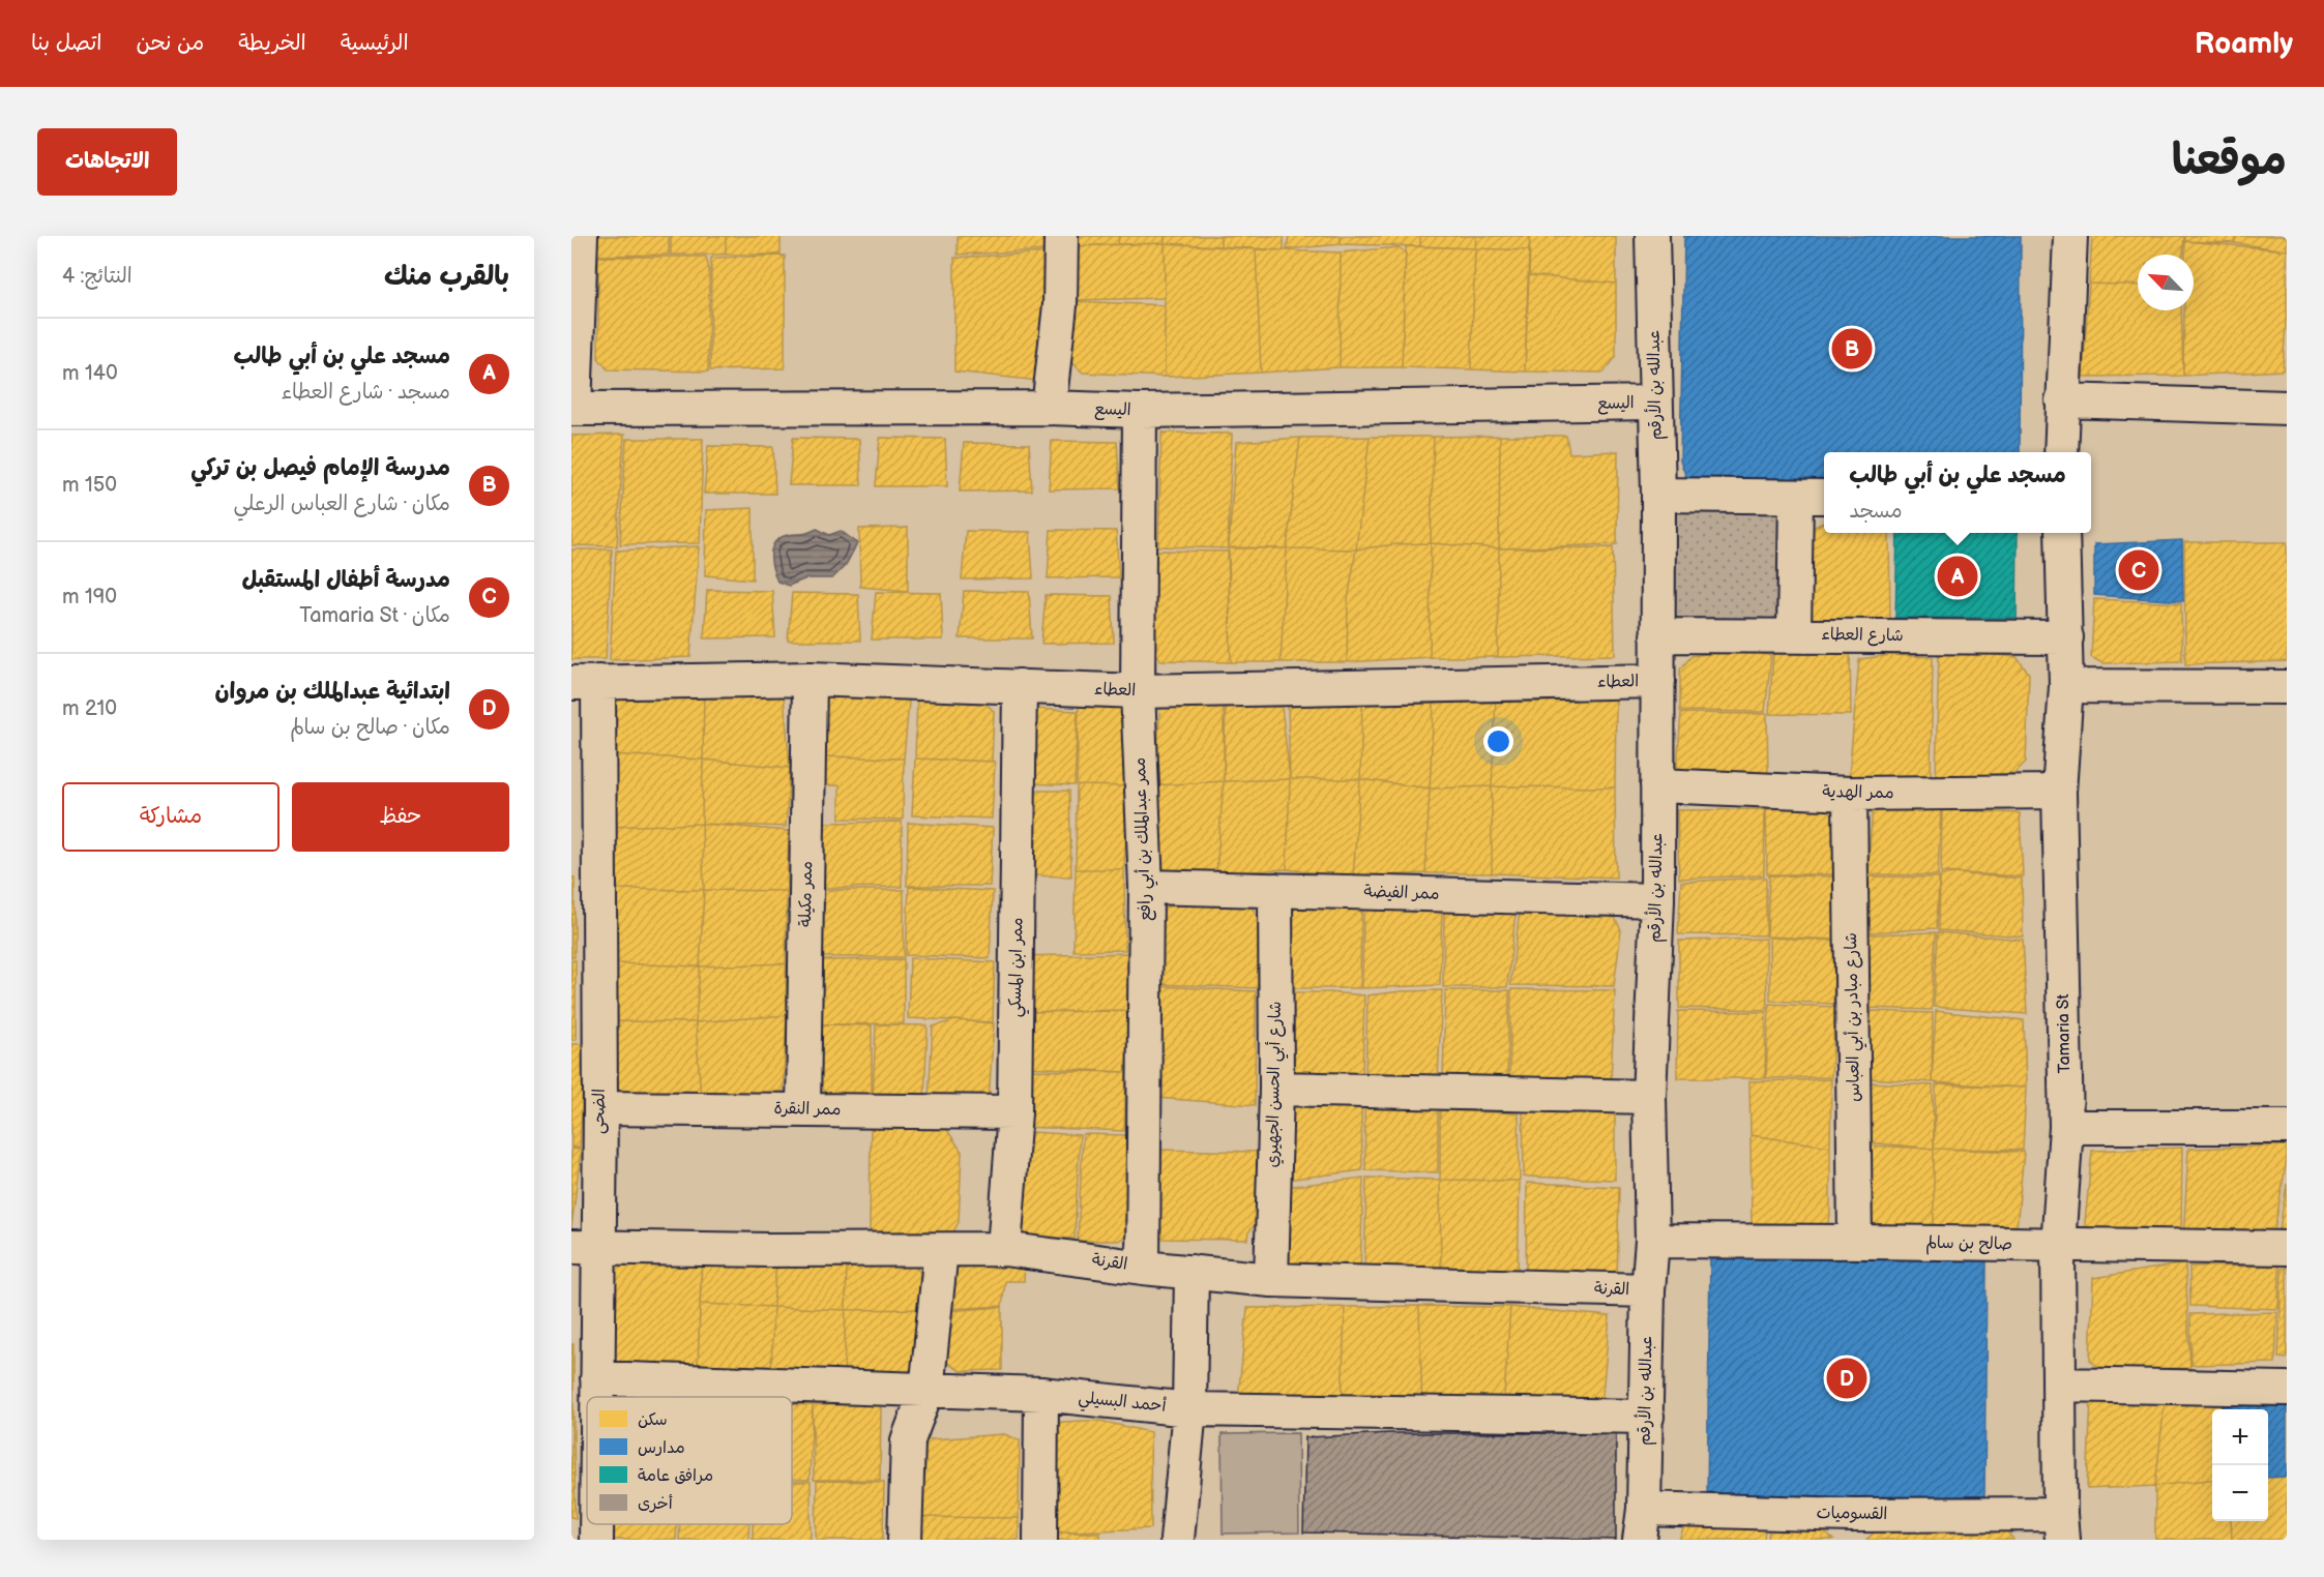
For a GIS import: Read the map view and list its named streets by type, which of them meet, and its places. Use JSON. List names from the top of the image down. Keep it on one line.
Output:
{"streets":{"street":["عبدالله بن الأرقم","اليسع","شارع العطاء","العطاء","ممر الهدية","ممر عبدالملك بن أبي رافع","ممر الفيضة","ممر مكيلة","ممر ابن المسكي","شارع مبادر بن أبي العباس","Tamaria St","شارع أبي الحسن الجهيري","ممر النقرة","الضحى","صالح بن سالم","القرنة","أحمد البسيلي","القسوميات"]},"crossings":[["عبدالله بن الأرقم","اليسع"],["عبدالله بن الأرقم","شارع العطاء"],["عبدالله بن الأرقم","العطاء"],["عبدالله بن الأرقم","ممر الهدية"],["عبدالله بن الأرقم","ممر الفيضة"],["عبدالله بن الأرقم","صالح بن سالم"],["عبدالله بن الأرقم","القرنة"],["عبدالله بن الأرقم","أحمد البسيلي"],["عبدالله بن الأرقم","القسوميات"],["اليسع","ممر عبدالملك بن أبي رافع"],["شارع العطاء","Tamaria St"],["العطاء","ممر عبدالملك بن أبي رافع"],["العطاء","ممر مكيلة"],["العطاء","ممر ابن المسكي"],["العطاء","الضحى"],["ممر الهدية","شارع مبادر بن أبي العباس"],["ممر الهدية","Tamaria St"],["ممر عبدالملك بن أبي رافع","ممر الفيضة"],["ممر عبدالملك بن أبي رافع","القرنة"],["ممر الفيضة","شارع أبي الحسن الجهيري"],["ممر مكيلة","ممر النقرة"],["ممر ابن المسكي","ممر النقرة"],["ممر ابن المسكي","القرنة"],["شارع مبادر بن أبي العباس","صالح بن سالم"],["Tamaria St","صالح بن سالم"],["Tamaria St","القسوميات"],["شارع أبي الحسن الجهيري","القرنة"],["ممر النقرة","الضحى"],["الضحى","القرنة"],["الضحى","أحمد البسيلي"]],"legend":["سكن","مدارس","مرافق عامة","أخرى"],"north":"top left","page":{"header":"Roamly","nav":["الرئيسية","الخريطة","من نحن","اتصل بنا"],"title":"موقعنا","buttons":["الاتجاهات",["حفظ","مشاركة"]],"heading":["بالقرب منك","النتائج: 4"],"list":[{"mark":"A","name":"مسجد علي بن أبي طالب","note":"مسجد · شارع العطاء","value":"140 m"},{"mark":"B","name":"مدرسة الإمام فيصل بن تركي","note":"مكان · شارع العباس الرعلي","value":"150 m"},{"mark":"C","name":"مدرسة أطفال المستقبل","note":"مكان · Tamaria St","value":"190 m"},{"mark":"D","name":"ابتدائية عبدالملك بن مروان","note":"مكان · صالح بن سالم","value":"210 m"}],"pins":["B","C","A","D"],"popup":["مسجد علي بن أبي طالب","مسجد"],"map_buttons":["+","−"]}}
